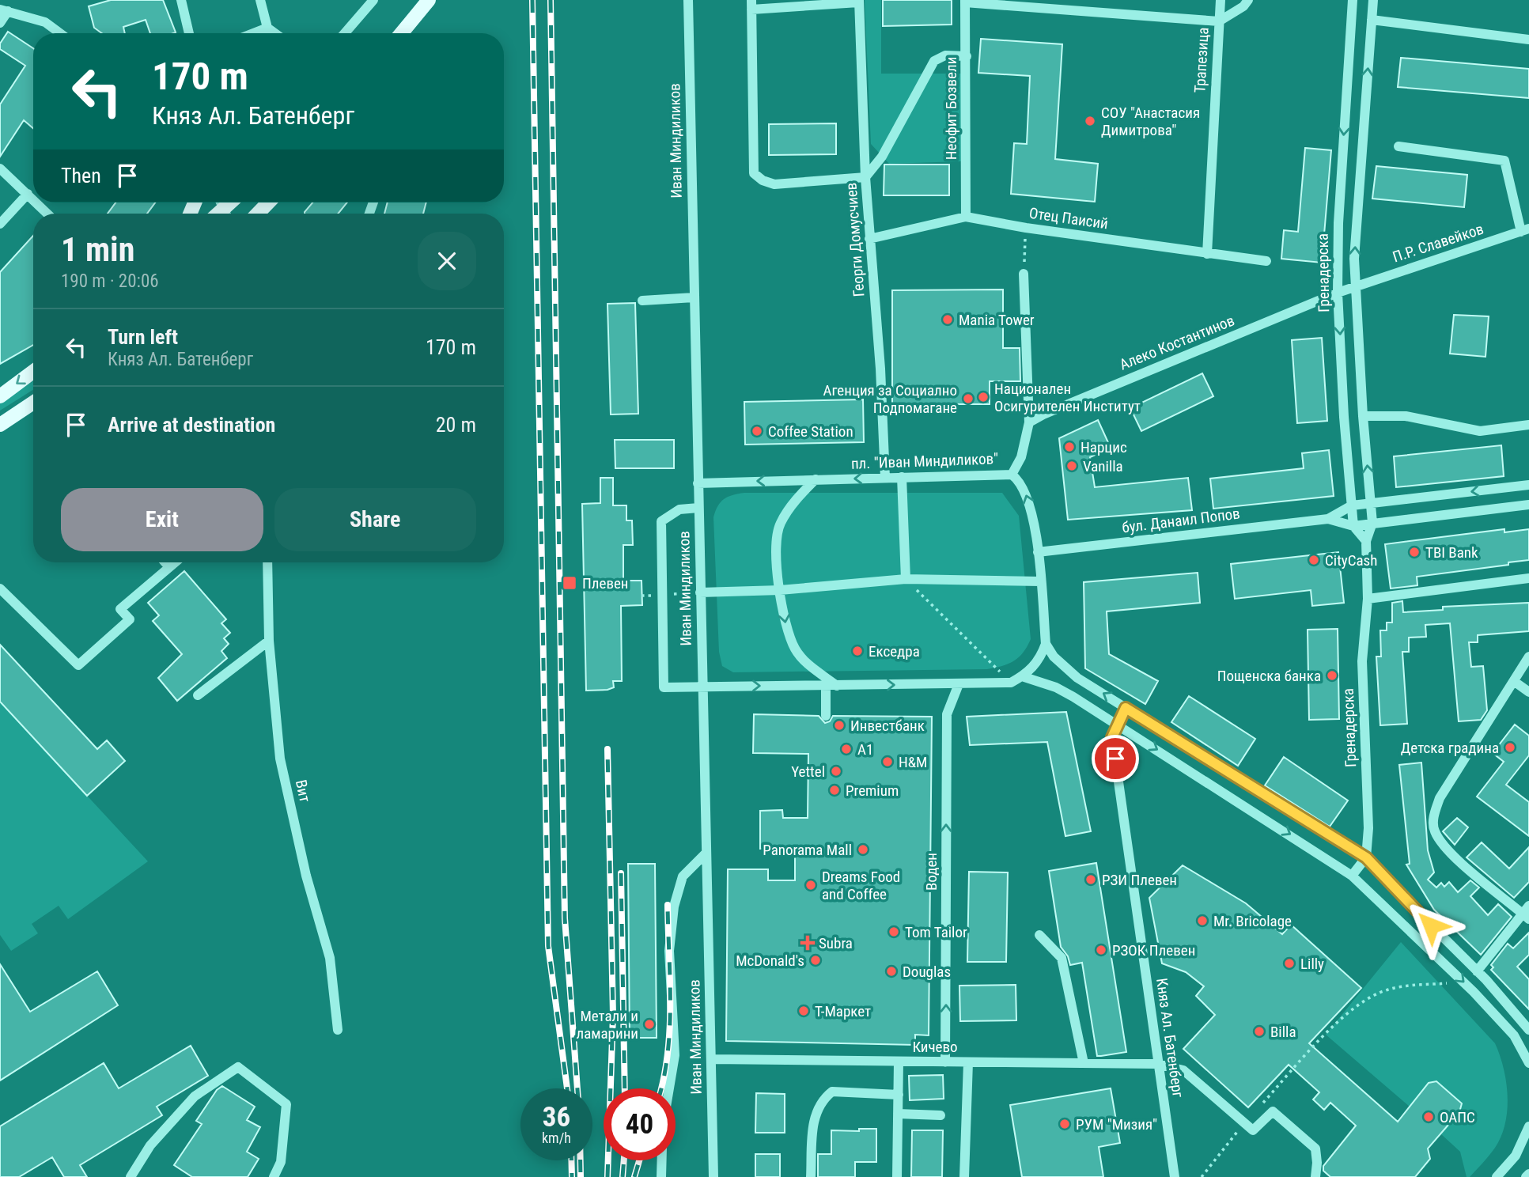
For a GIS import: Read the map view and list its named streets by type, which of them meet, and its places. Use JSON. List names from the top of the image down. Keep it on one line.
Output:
{"streets":{"street":["Трапезица","Неофит Бозвели","Иван Миндиликов","Отец Паисий","Георги Домусчиев","П.Р. Славейков","Гренадерска","Алеко Костантинов","пл. \"Иван Миндиликов\"","бул. Данаил Попов","Вит","Воден","Княз Ал. Батенберг","Кичево"]},"crossings":[["Трапезица","Отец Паисий"],["Неофит Бозвели","Отец Паисий"],["Иван Миндиликов","пл. \"Иван Миндиликов\""],["Иван Миндиликов","Кичево"],["Отец Паисий","Георги Домусчиев"],["Георги Домусчиев","пл. \"Иван Миндиликов\""],["П.Р. Славейков","Гренадерска"],["П.Р. Славейков","Алеко Костантинов"],["Гренадерска","Алеко Костантинов"],["Гренадерска","бул. Данаил Попов"],["пл. \"Иван Миндиликов\"","бул. Данаил Попов"],["Воден","Кичево"],["Княз Ал. Батенберг","Кичево"]],"one_way":["пл. \"Иван Миндиликов\"","Воден"],"places":{"other":["СОУ \"Анастасия Димитрова\"","Mania Tower","Национален Осигурителен Институт","Агенция за Социално Подпомагане","Coffee Station","Нарцис","Vanilla","TBI Bank","CityCash","Екседра","Пощенска банка","Инвестбанк","Детска градина","A1","H&M","Yettel","Premium","Panorama Mall","РЗИ Плевен","Dreams Food and Coffee","Mr. Bricolage","Tom Tailor","РЗОК Плевен","McDonald's","Lilly","Douglas","Т-Маркет","Метали и ламарини","Billa","ОАПС","РУМ \"Мизия\""],"transit":["Плевен"],"health":["Subra"]},"page":{"turn":["170 m","Княз Ал. Батенберг"],"then":"Then","heading":["1 min","190 m · 20:06"],"list":[{"name":"Turn left","note":"Княз Ал. Батенберг","value":"170 m"},{"name":"Arrive at destination","value":"20 m"}],"buttons":["Exit","Share"],"speed":"36 km/h","limit":"40"}}
